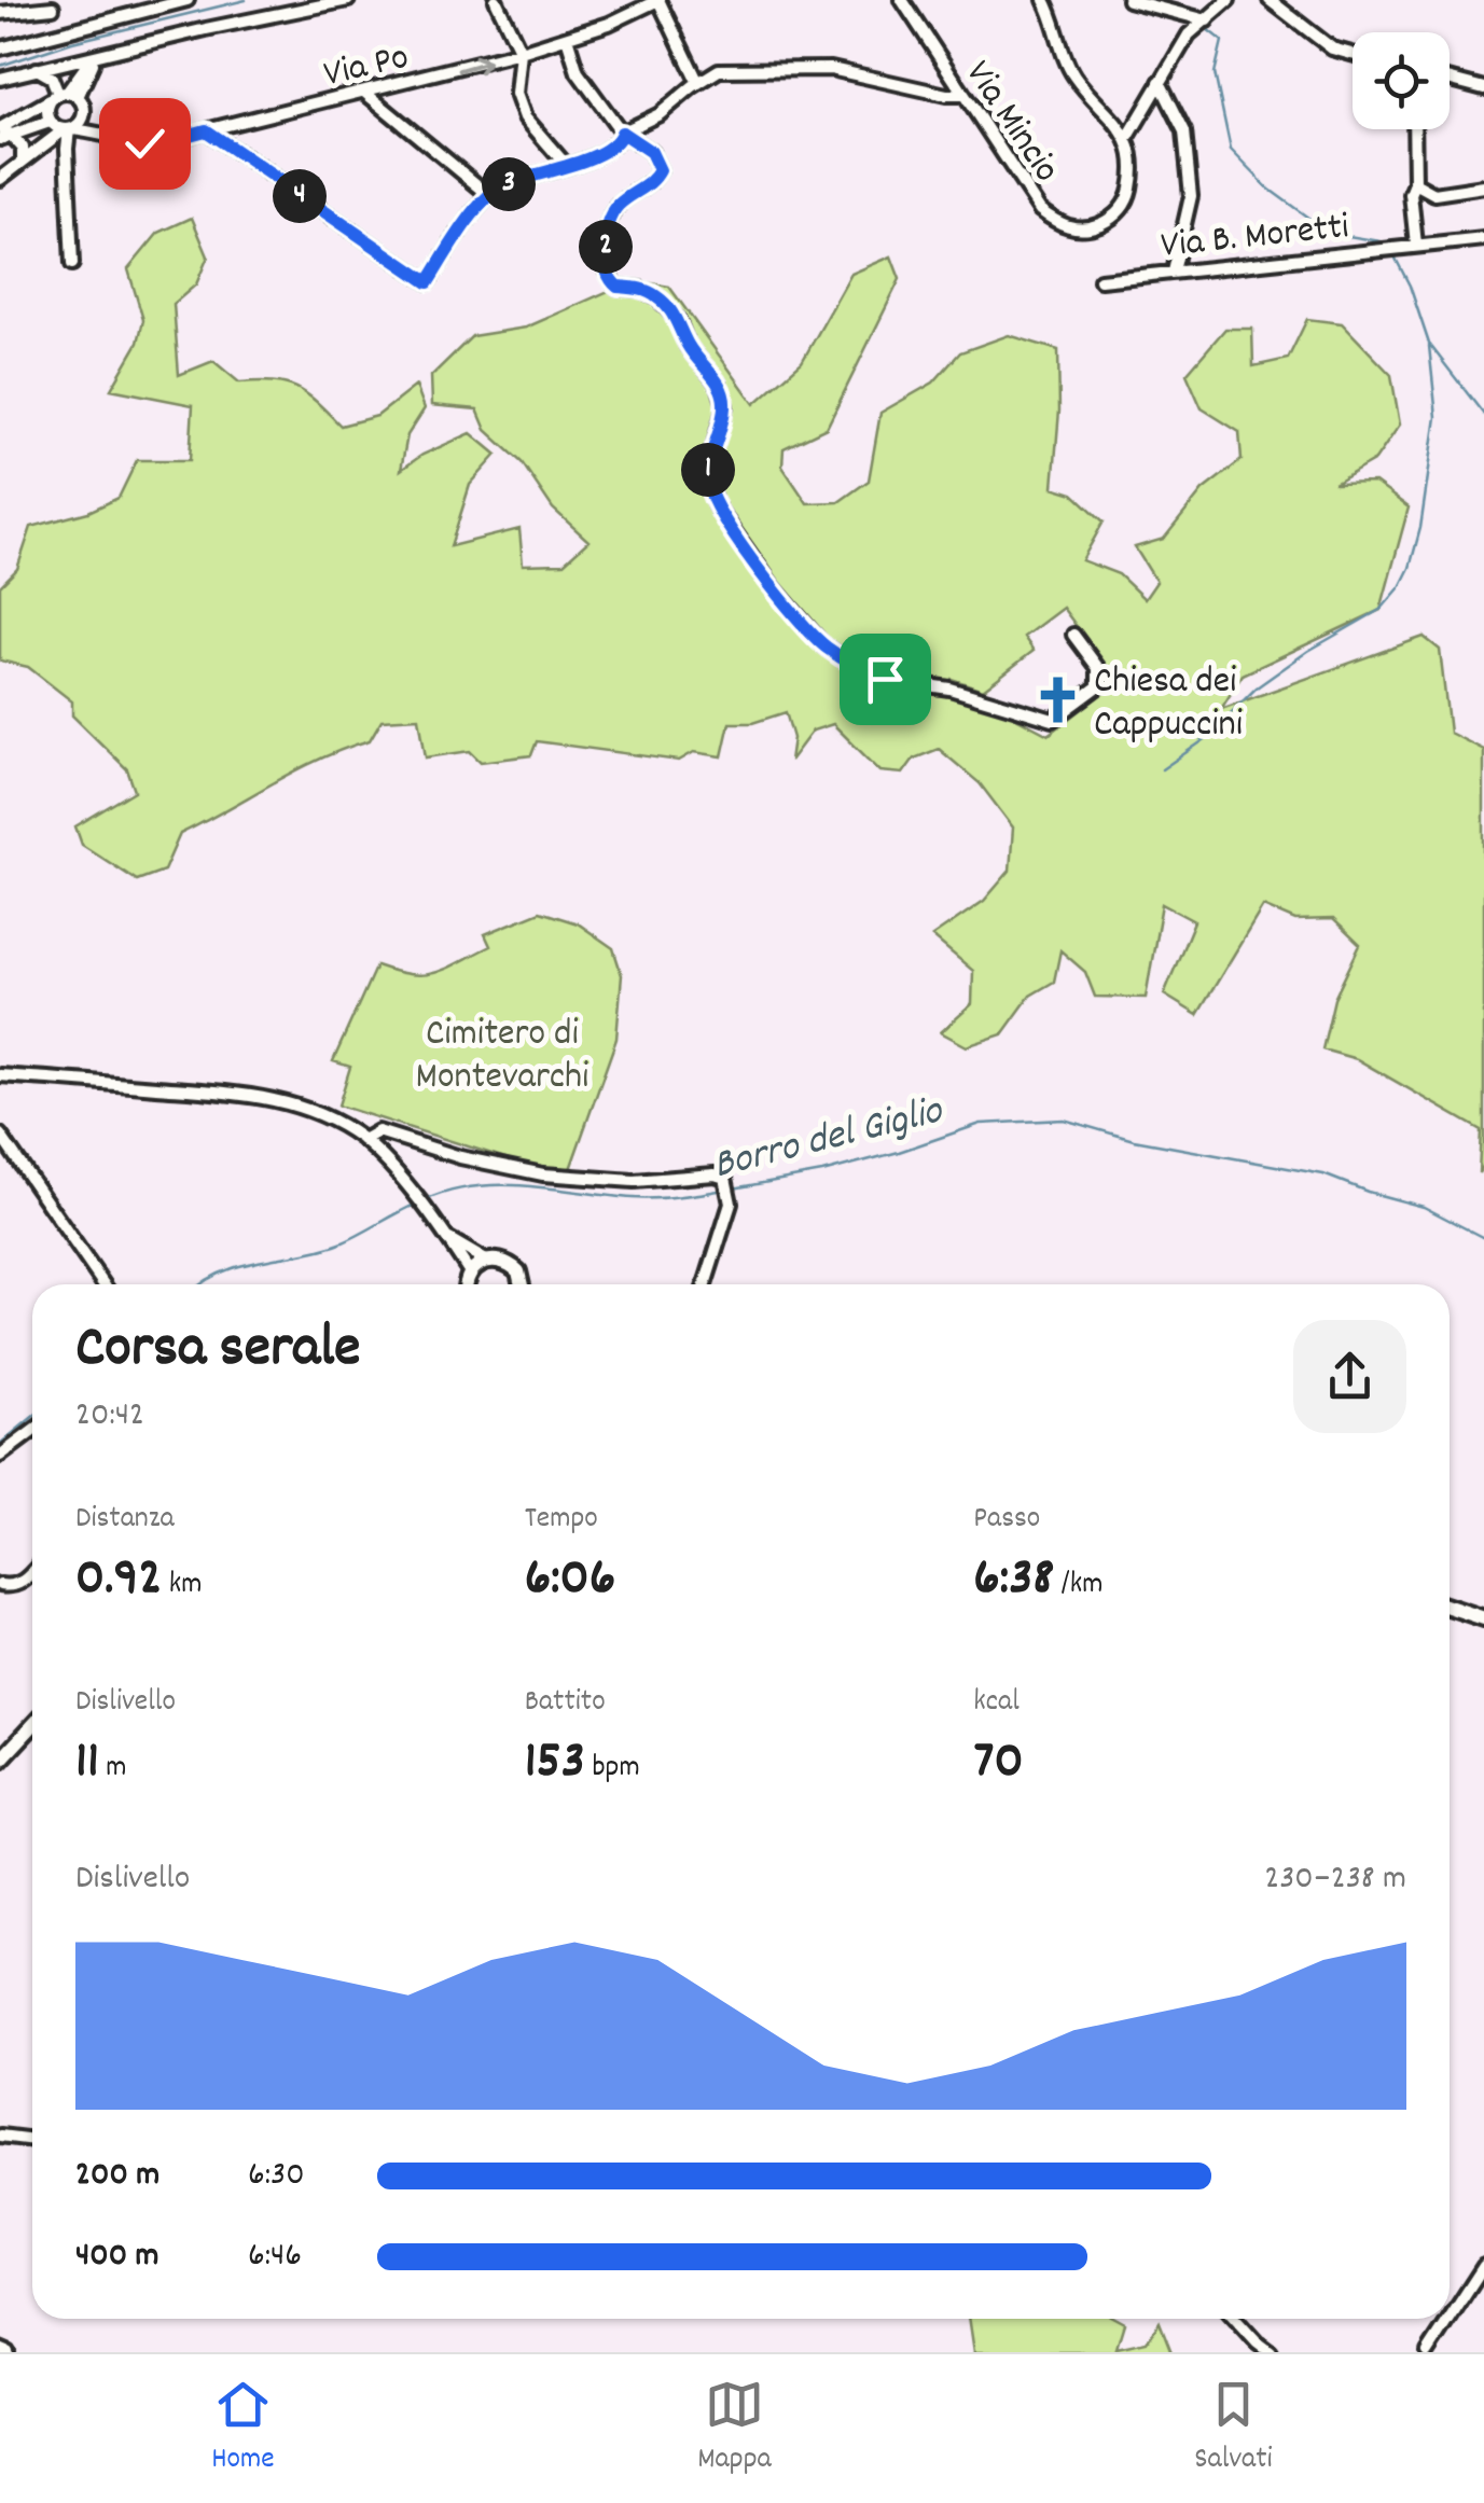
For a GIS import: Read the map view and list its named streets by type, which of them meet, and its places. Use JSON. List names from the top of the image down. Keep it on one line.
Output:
{"streets":{"street":["Via Po","Via Mincio","Via B. Moretti"]},"water":["Borro del Giglio"],"parks":["Cimitero di Montevarchi"],"places":{"church":["Chiesa dei Cappuccini"]},"page":{"pins":["3","4","2","1"],"heading":["Corsa serale","20:42"],"stats":[["Distanza","0.92 km"],["Tempo","6:06"],["Passo","6:38 /km"],["Dislivello","11 m"],["Battito","153 bpm"],["kcal","70"]],"chart":["Dislivello","230–238 m"],"list":[{"name":"200 m","note":"6:30"},{"name":"400 m","note":"6:46"}],"tabs":["Home","Mappa","Salvati"]}}
